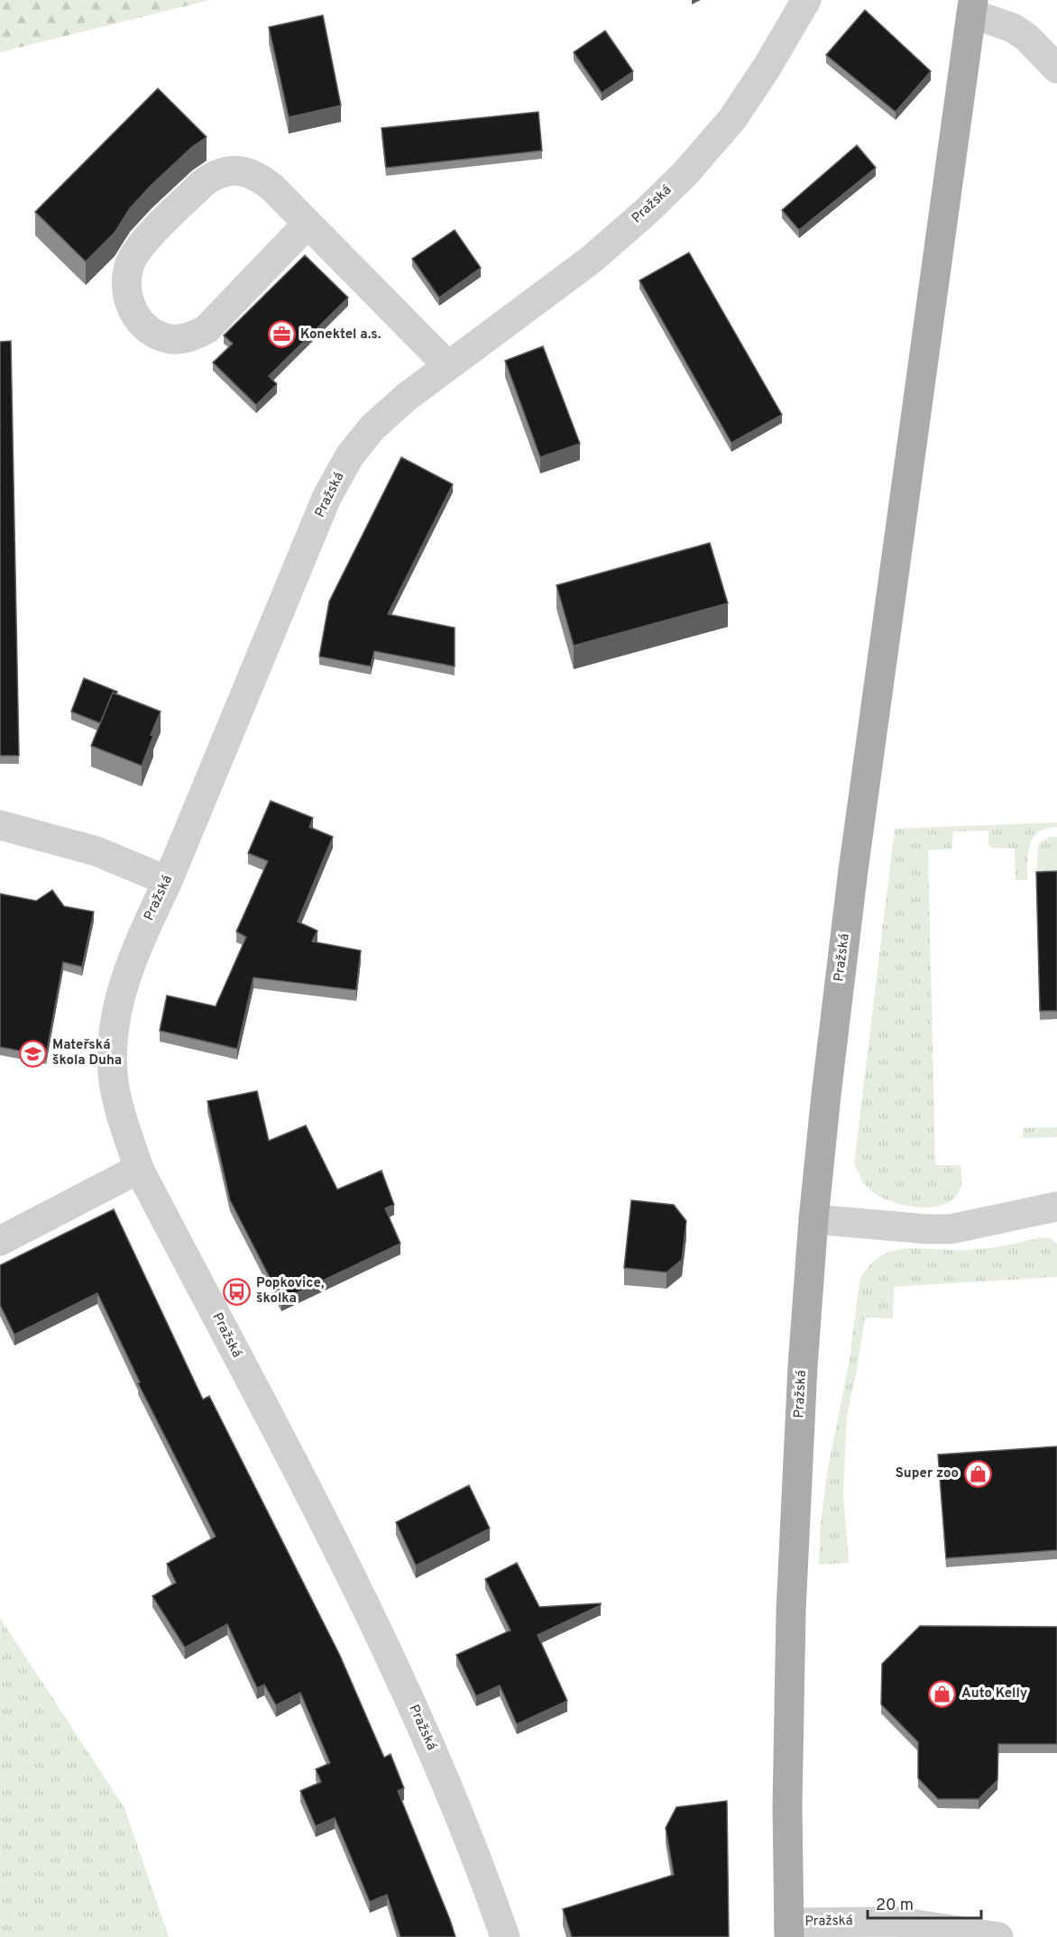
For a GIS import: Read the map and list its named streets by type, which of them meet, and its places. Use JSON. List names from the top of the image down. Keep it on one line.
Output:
{"streets":{"main road":["Pražská"]},"places":{"office":["Konektel a.s."],"school or university":["Mateřská škola Duha"],"bus stop":["Popkovice, školka"],"shop":["Super zoo","Auto Kelly"]},"scale_bar":"20 m"}
